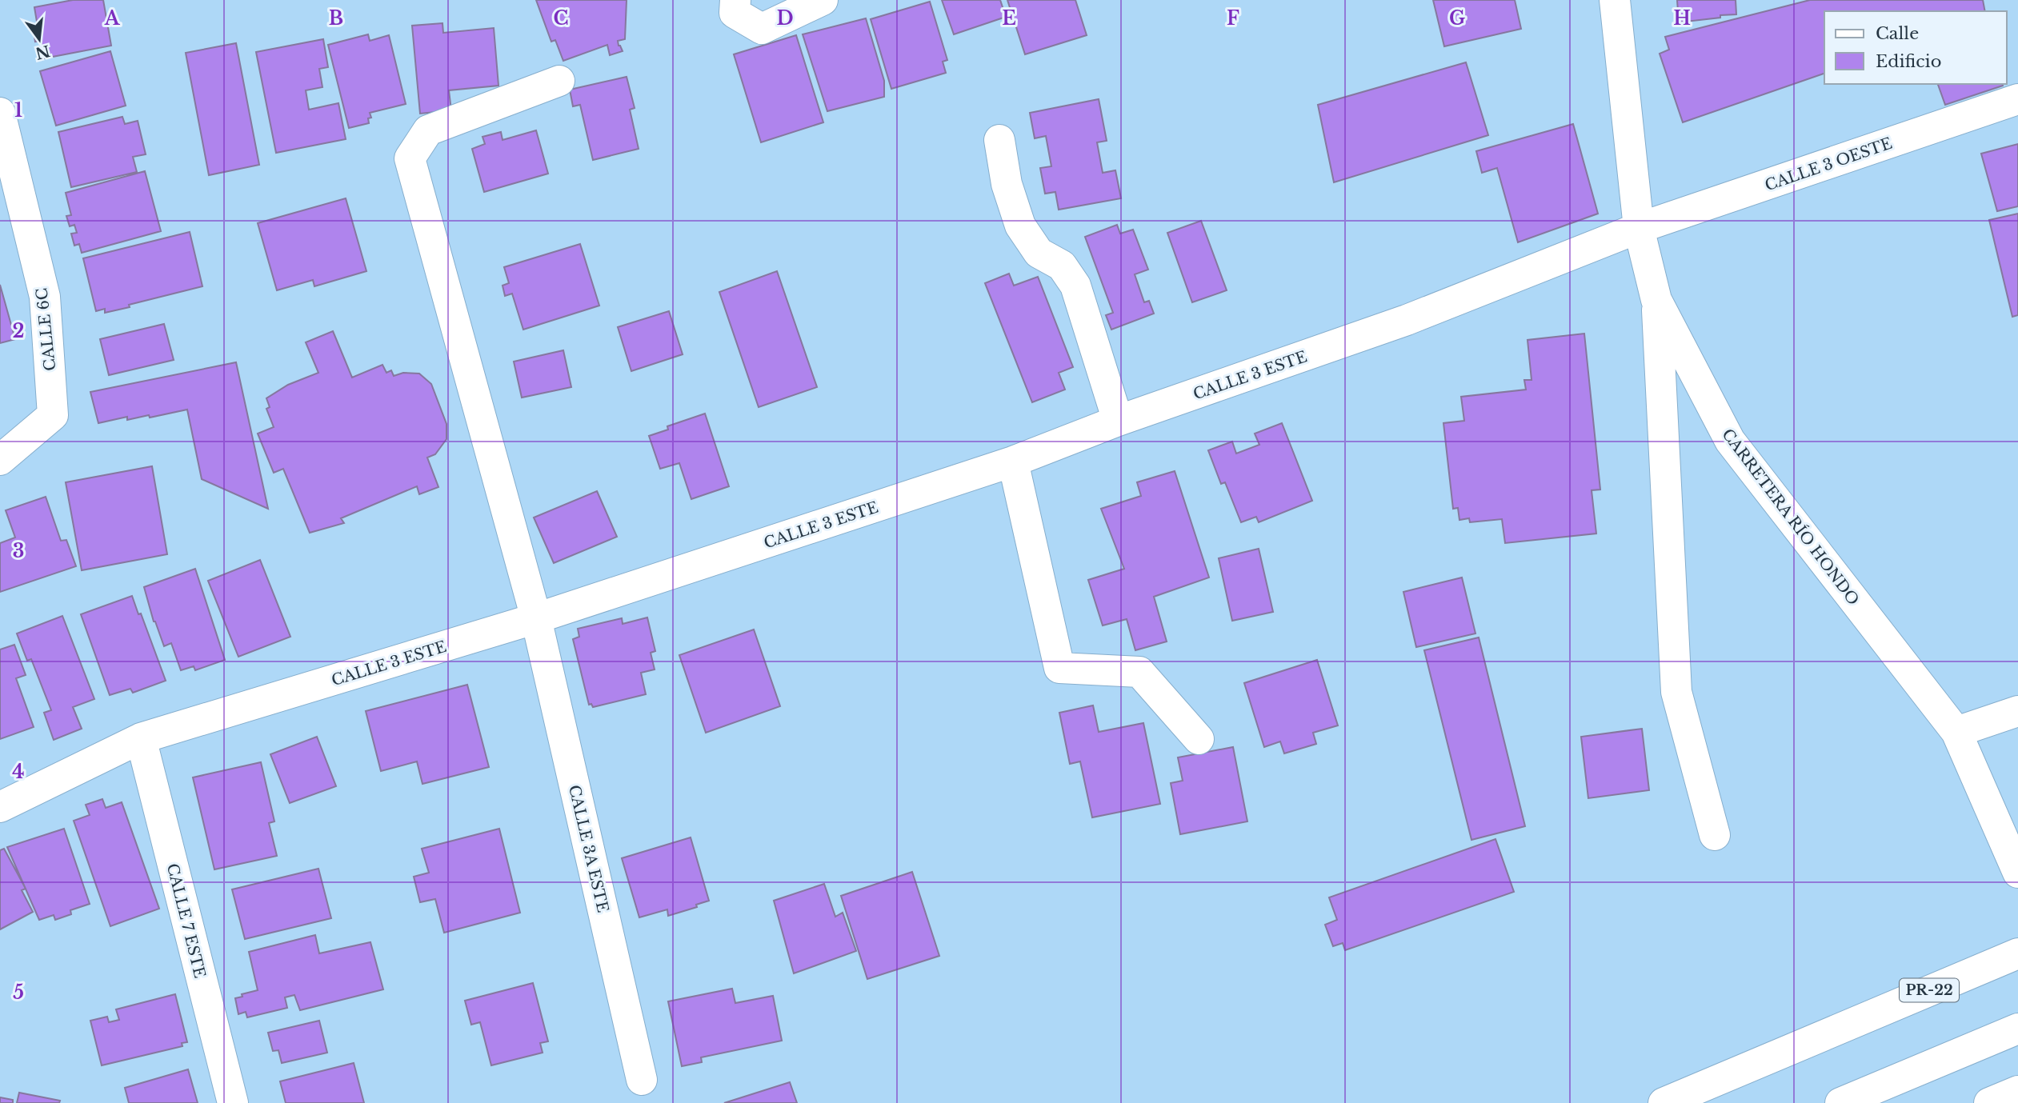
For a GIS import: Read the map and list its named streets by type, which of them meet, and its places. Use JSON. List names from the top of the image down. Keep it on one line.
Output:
{"streets":{"main road":["CALLE 3 OESTE","CALLE 6C","CALLE 3 ESTE","CARRETERA RÍO HONDO","CALLE 3A ESTE","CALLE 7 ESTE","PR-22"]},"crossings":[["CALLE 3 OESTE","CALLE 3 ESTE"],["CALLE 3 OESTE","CARRETERA RÍO HONDO"],["CALLE 3 ESTE","CARRETERA RÍO HONDO"],["CALLE 3 ESTE","CALLE 3A ESTE"],["CALLE 3 ESTE","CALLE 7 ESTE"]],"legend":["Calle","Edificio"],"north":"bottom","grid":{"columns":["A","B","C","D","E","F","G","H"],"rows":["1","2","3","4","5"]}}
